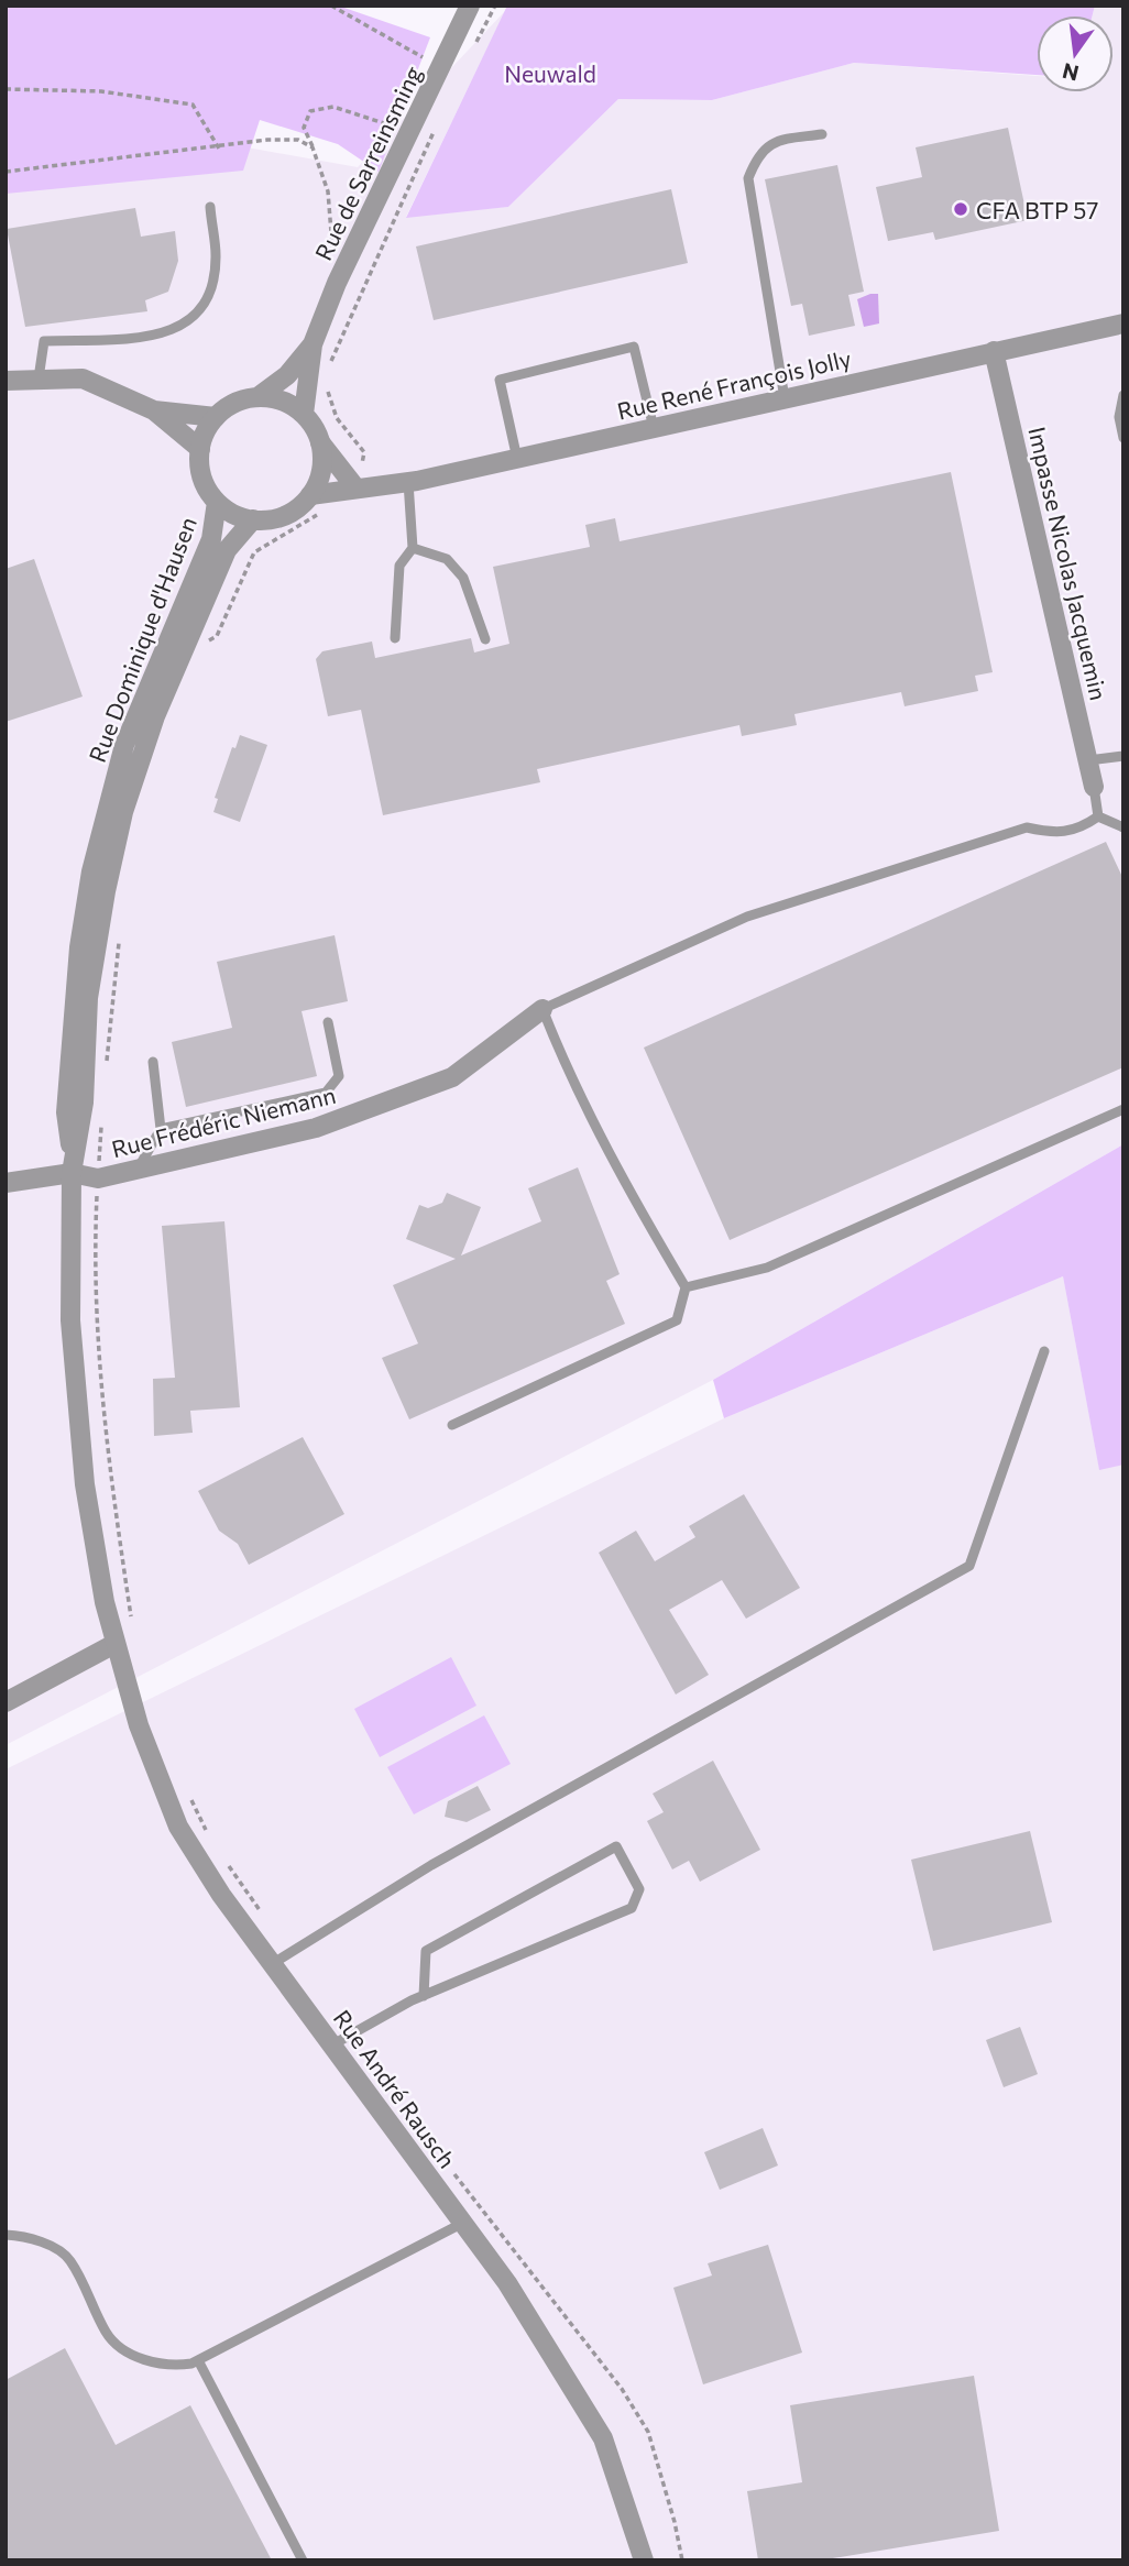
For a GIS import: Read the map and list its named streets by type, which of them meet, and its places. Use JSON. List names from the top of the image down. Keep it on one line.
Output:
{"streets":{"street":["Rue de Sarreinsming","Rue René François Jolly","Impasse Nicolas Jacquemin","Rue Dominique d'Hausen","Rue Frédéric Niemann","Rue André Rausch"]},"crossings":[["Rue de Sarreinsming","Rue René François Jolly"],["Rue de Sarreinsming","Rue Dominique d'Hausen"],["Rue René François Jolly","Impasse Nicolas Jacquemin"],["Rue René François Jolly","Rue Dominique d'Hausen"],["Rue Dominique d'Hausen","Rue Frédéric Niemann"],["Rue Dominique d'Hausen","Rue André Rausch"]],"parks":["Neuwald"],"places":["CFA BTP 57"],"north":"bottom"}
